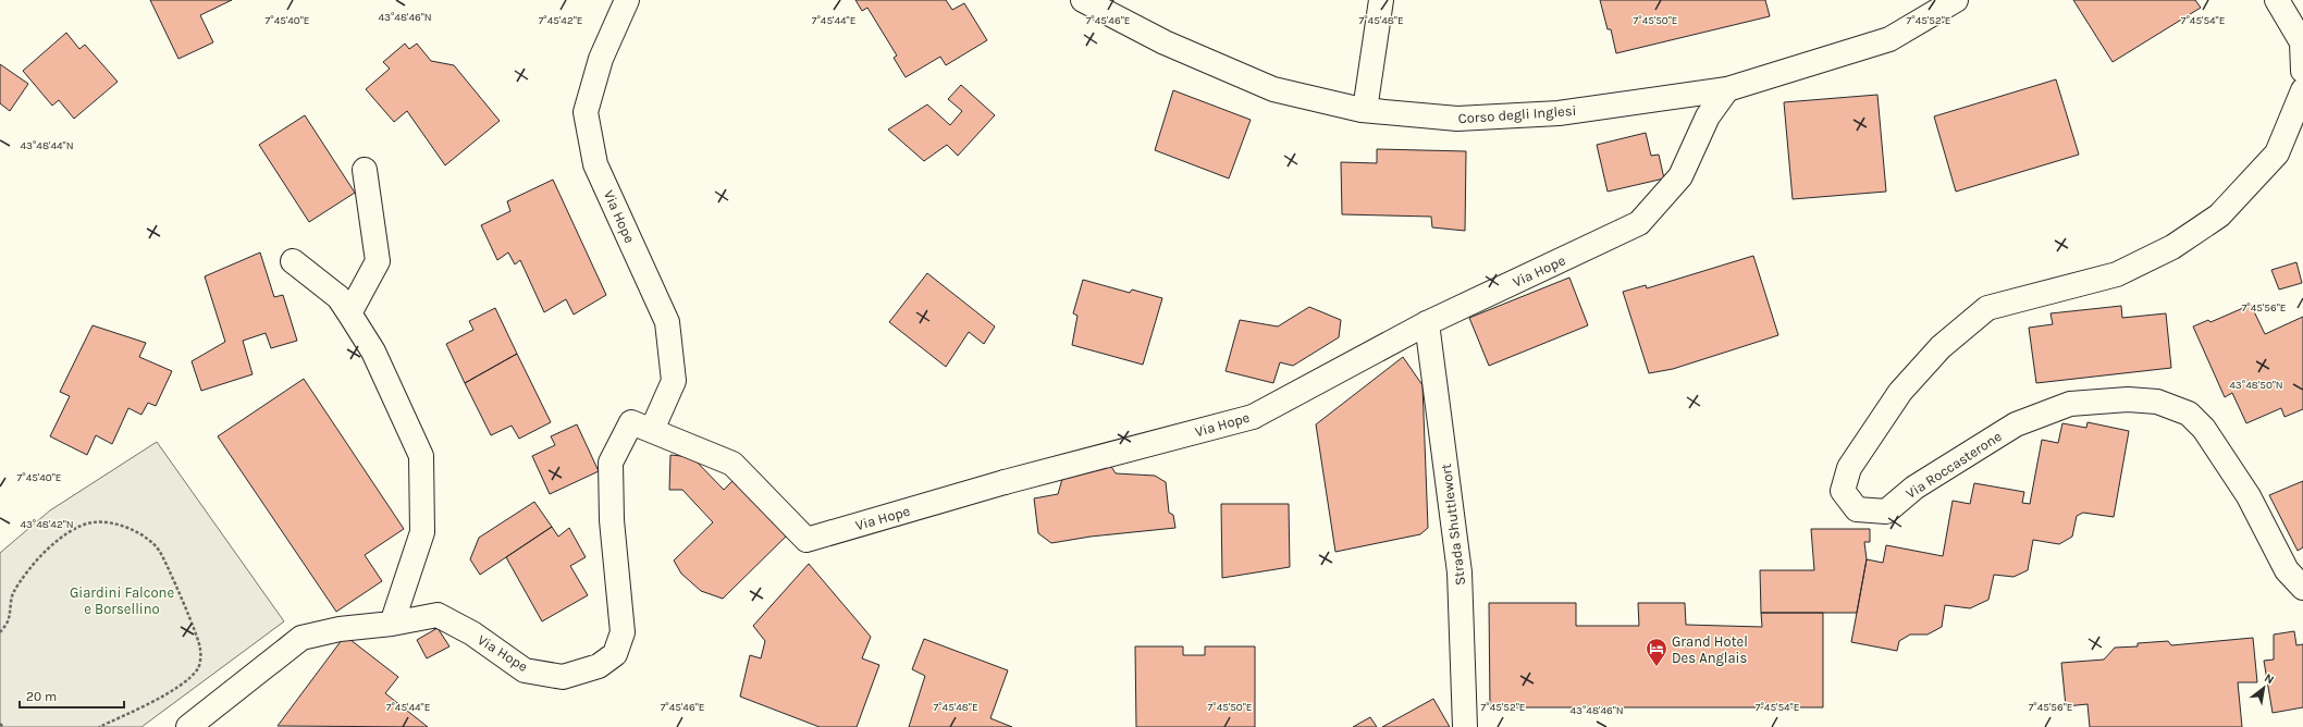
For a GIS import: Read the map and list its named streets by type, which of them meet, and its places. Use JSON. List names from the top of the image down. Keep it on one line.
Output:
{"streets":{"street":["Corso degli Inglesi","Via Hope","Via Roccasterone","Strada Shuttlewort"]},"crossings":[["Corso degli Inglesi","Via Hope"],["Via Hope","Strada Shuttlewort"]],"parks":["Giardini Falcone e Borsellino"],"places":{"hotel":["Grand Hotel Des Anglais"]},"scale_bar":"20 m","north":"top right","coordinates":["43°48'46\"N","7°45'40\"E","7°45'42\"E","7°45'44\"E","7°45'46\"E","7°45'48\"E","7°45'50\"E","7°45'52\"E","7°45'54\"E","43°48'44\"N","7°45'56\"E","43°48'50\"N","43°48'42\"N"]}
